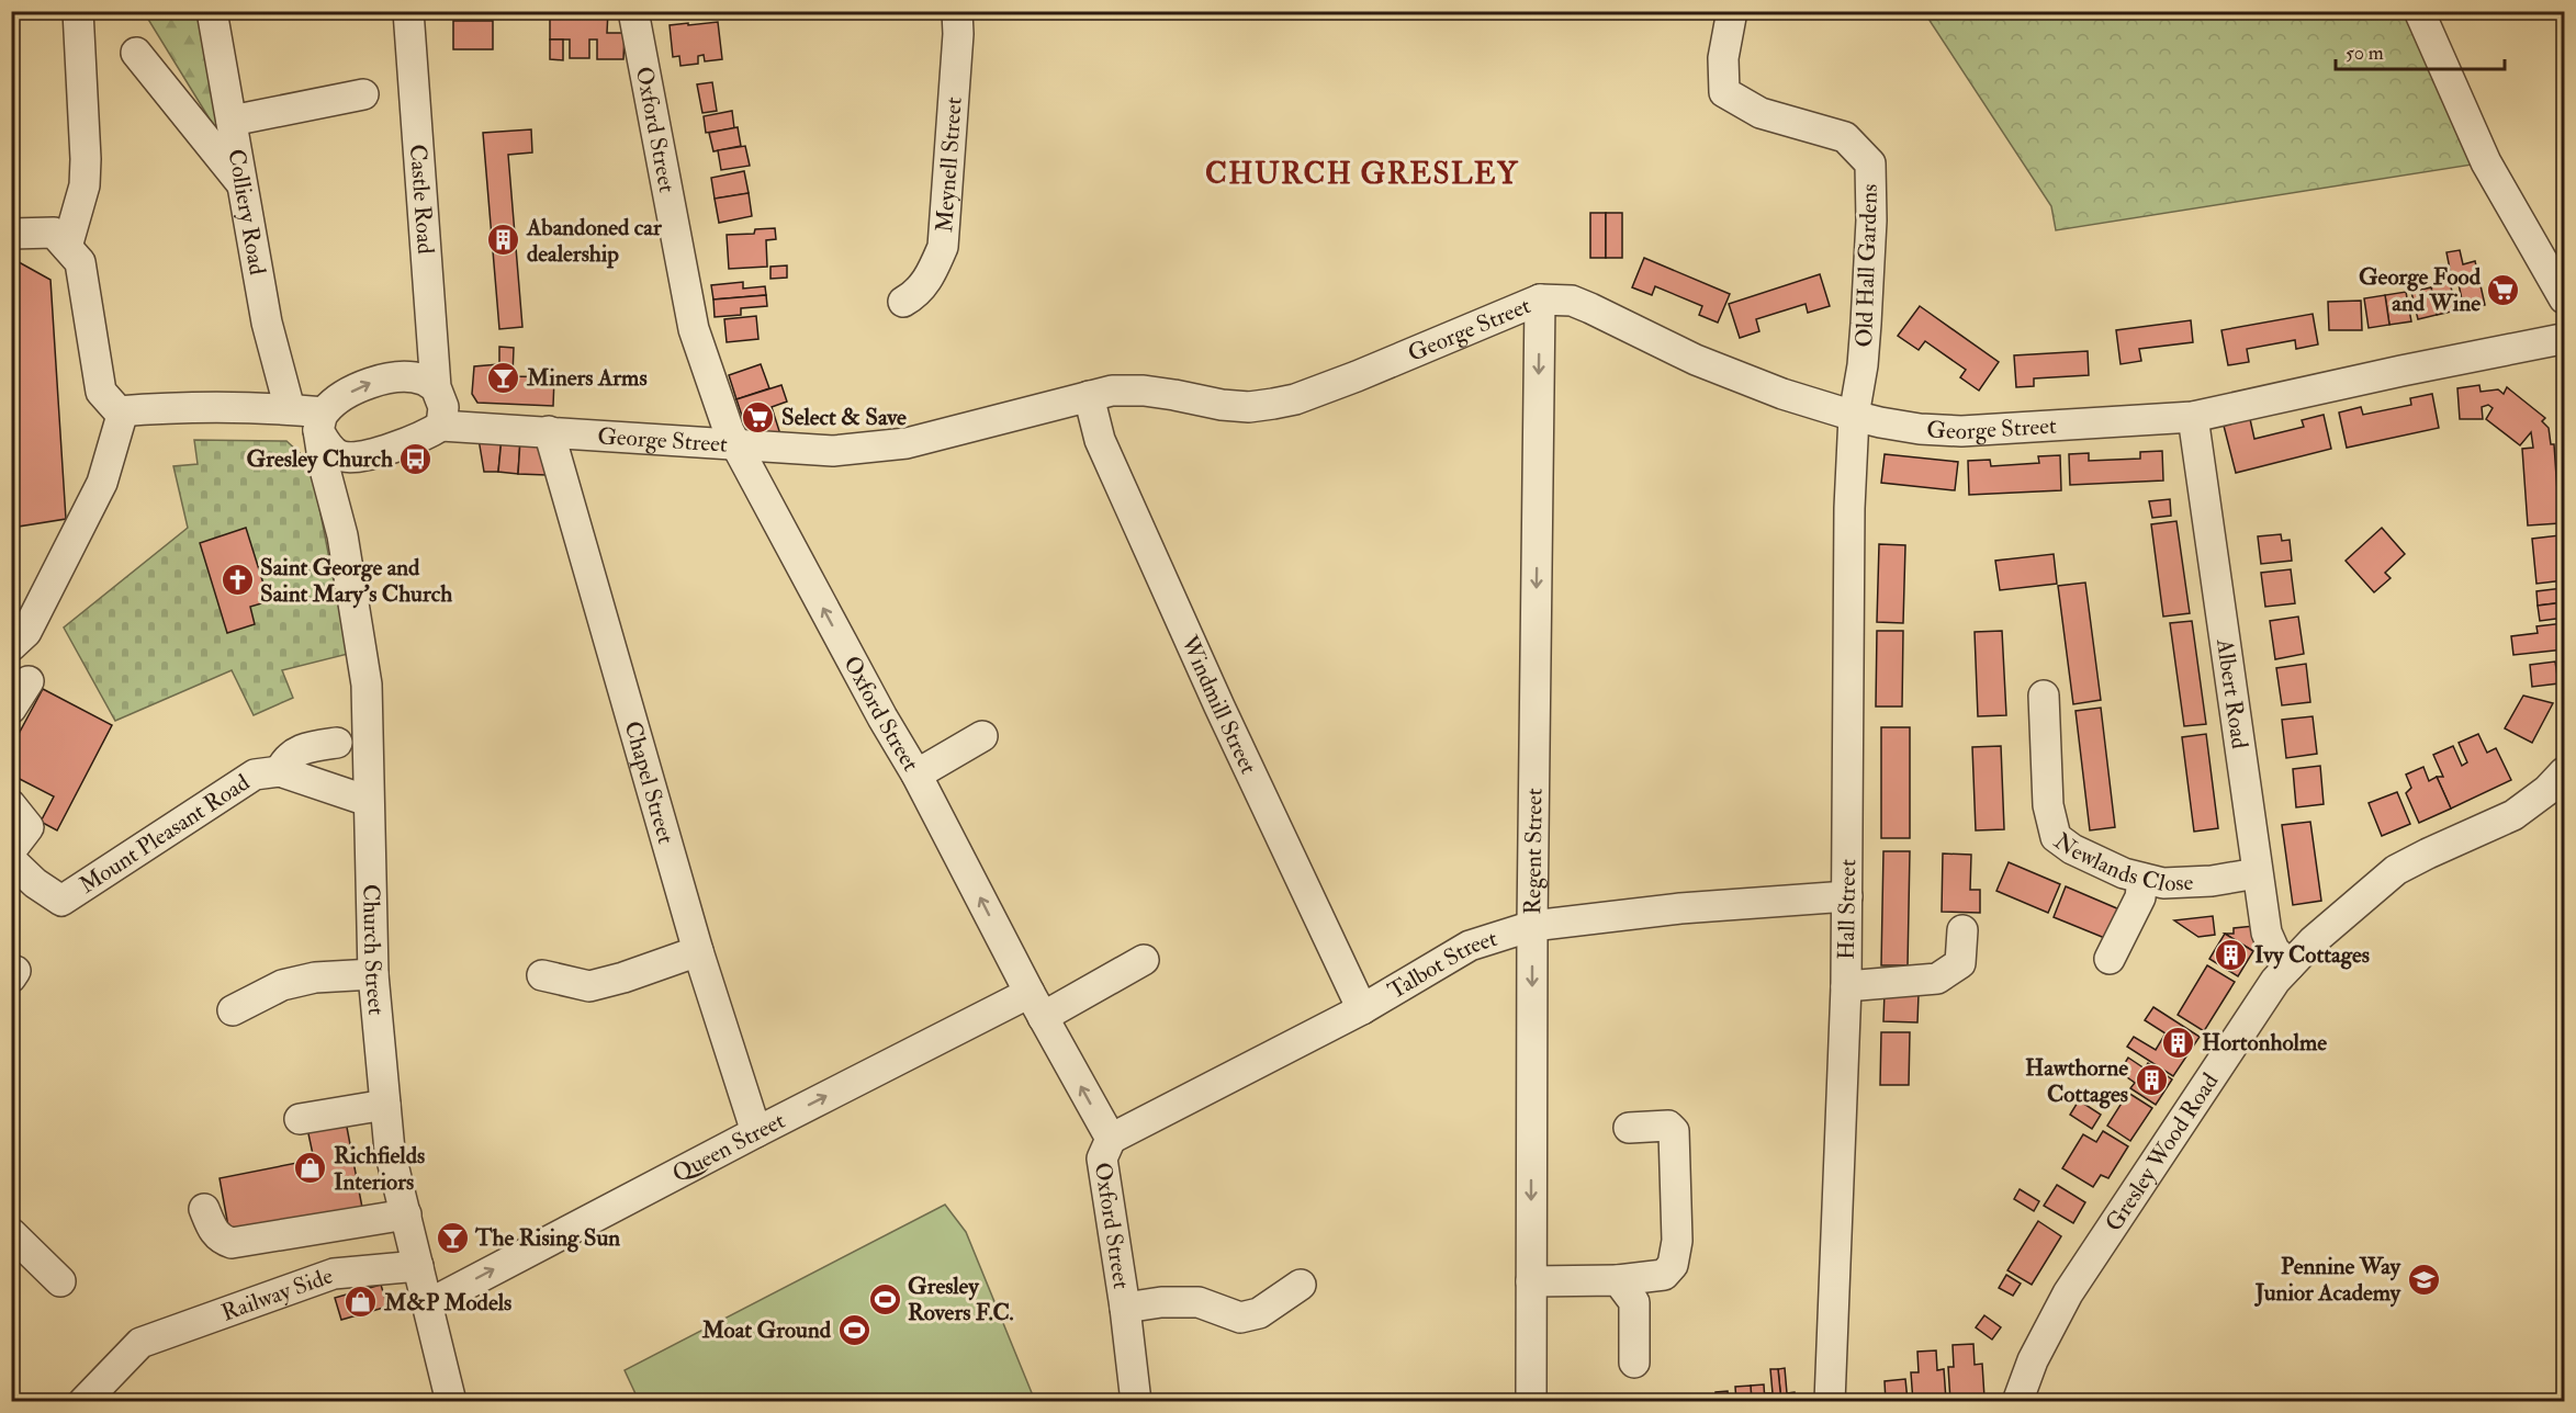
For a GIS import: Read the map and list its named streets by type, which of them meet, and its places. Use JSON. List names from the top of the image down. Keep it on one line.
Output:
{"streets":{"street":["Oxford Street","Meynell Street","Castle Road","Colliery Road","Old Hall Gardens","George Street","Albert Road","Windmill Street","Chapel Street","Mount Pleasant Road","Regent Street","Newlands Close","Hall Street","Church Street","Talbot Street","Queen Street","Gresley Wood Road","Railway Side"]},"crossings":[["Oxford Street","George Street"],["Oxford Street","Talbot Street"],["Oxford Street","Queen Street"],["Castle Road","George Street"],["Old Hall Gardens","George Street"],["Old Hall Gardens","Hall Street"],["George Street","Albert Road"],["George Street","Windmill Street"],["George Street","Chapel Street"],["George Street","Regent Street"],["George Street","Hall Street"],["Albert Road","Newlands Close"],["Albert Road","Gresley Wood Road"],["Windmill Street","Talbot Street"],["Chapel Street","Queen Street"],["Mount Pleasant Road","Church Street"],["Regent Street","Talbot Street"],["Hall Street","Talbot Street"],["Church Street","Queen Street"],["Church Street","Railway Side"]],"one_way":["Oxford Street","Regent Street"],"districts":["CHURCH GRESLEY"],"places":{"building":["Abandoned car dealership","Ivy Cottages","Hortonholme","Hawthorne Cottages"],"supermarket":["George Food and Wine","Select & Save"],"bar":["Miners Arms","The Rising Sun"],"bus stop":["Gresley Church"],"church":["Saint George and Saint Mary's Church"],"shop":["Richfields Interiors","M&P Models"],"school or university":["Pennine Way Junior Academy"],"sports":["Gresley Rovers F.C.","Moat Ground"]},"scale_bar":"50 m"}
